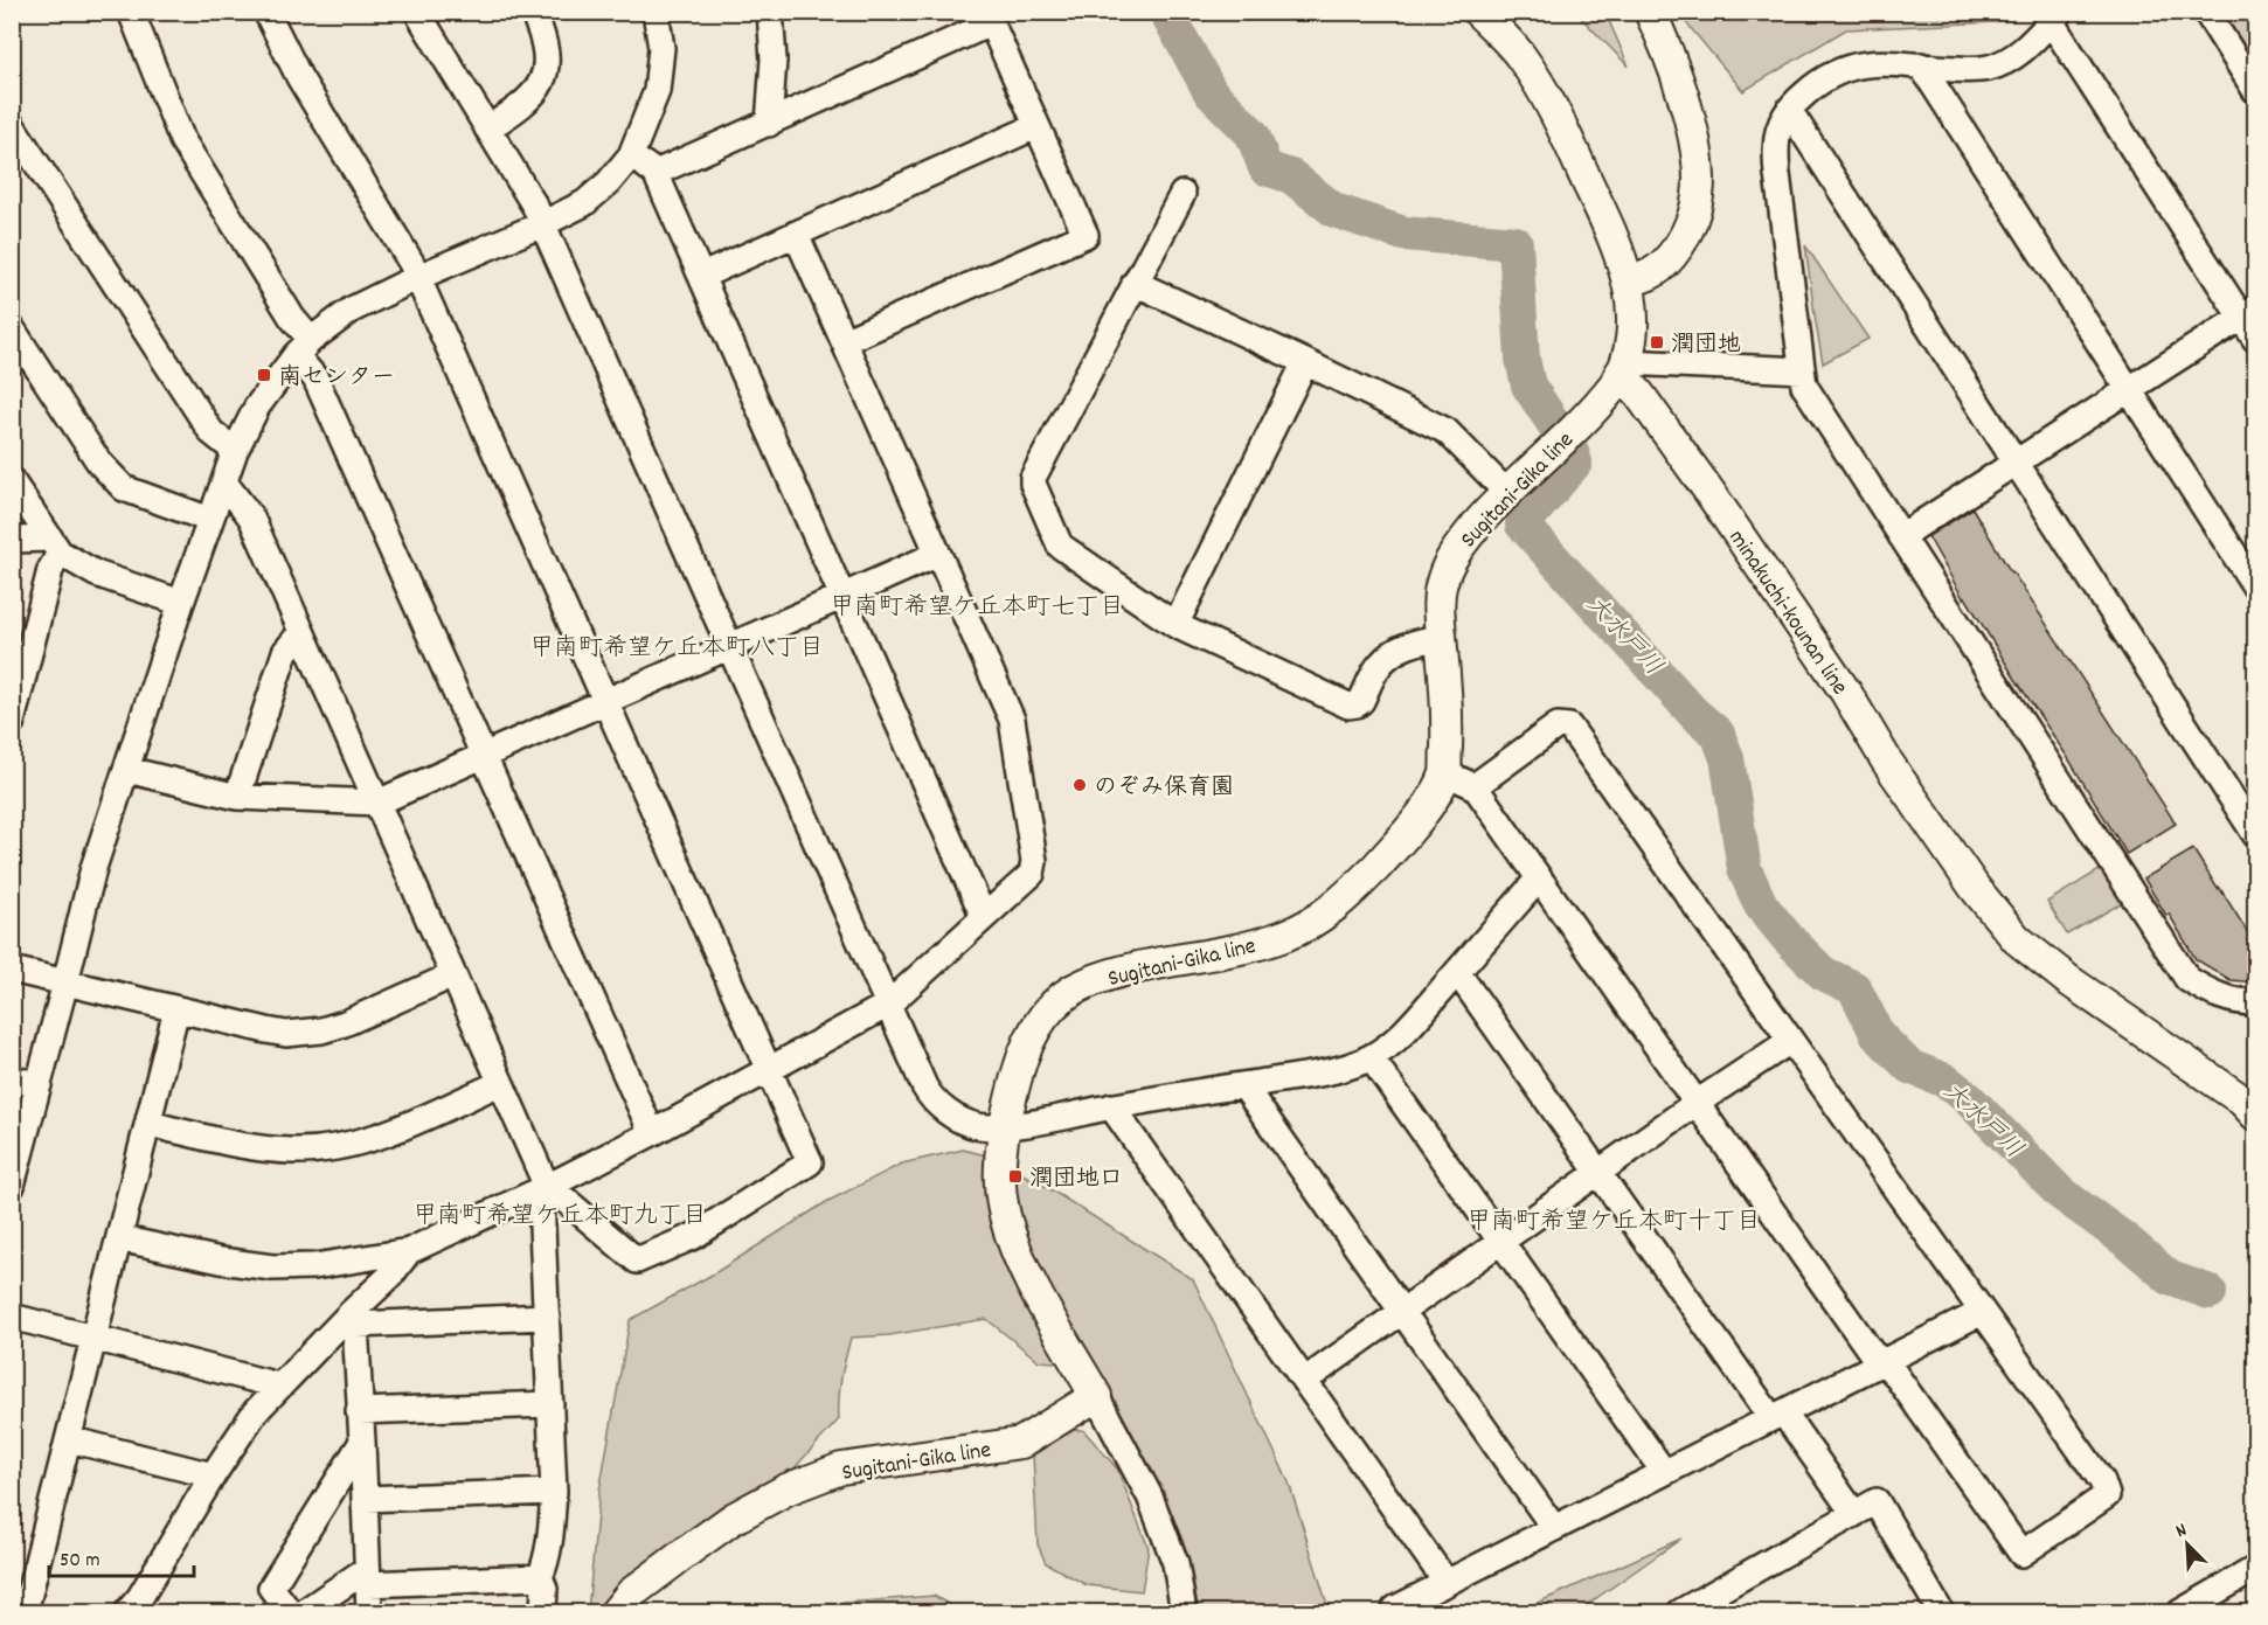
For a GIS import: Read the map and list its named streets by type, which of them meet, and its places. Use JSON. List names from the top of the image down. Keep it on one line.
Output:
{"streets":{"main road":["Sugitani-Gika line","minakuchi-kounan line"]},"crossings":[["Sugitani-Gika line","minakuchi-kounan line"]],"districts":["甲南町希望ケ丘本町七丁目","甲南町希望ケ丘本町八丁目","甲南町希望ケ丘本町九丁目","甲南町希望ケ丘本町十丁目"],"water":["大水戸川"],"places":{"transit":["潤団地","南センター","潤団地口"],"other":["のぞみ保育園"]},"scale_bar":"50 m","north":"top left"}
